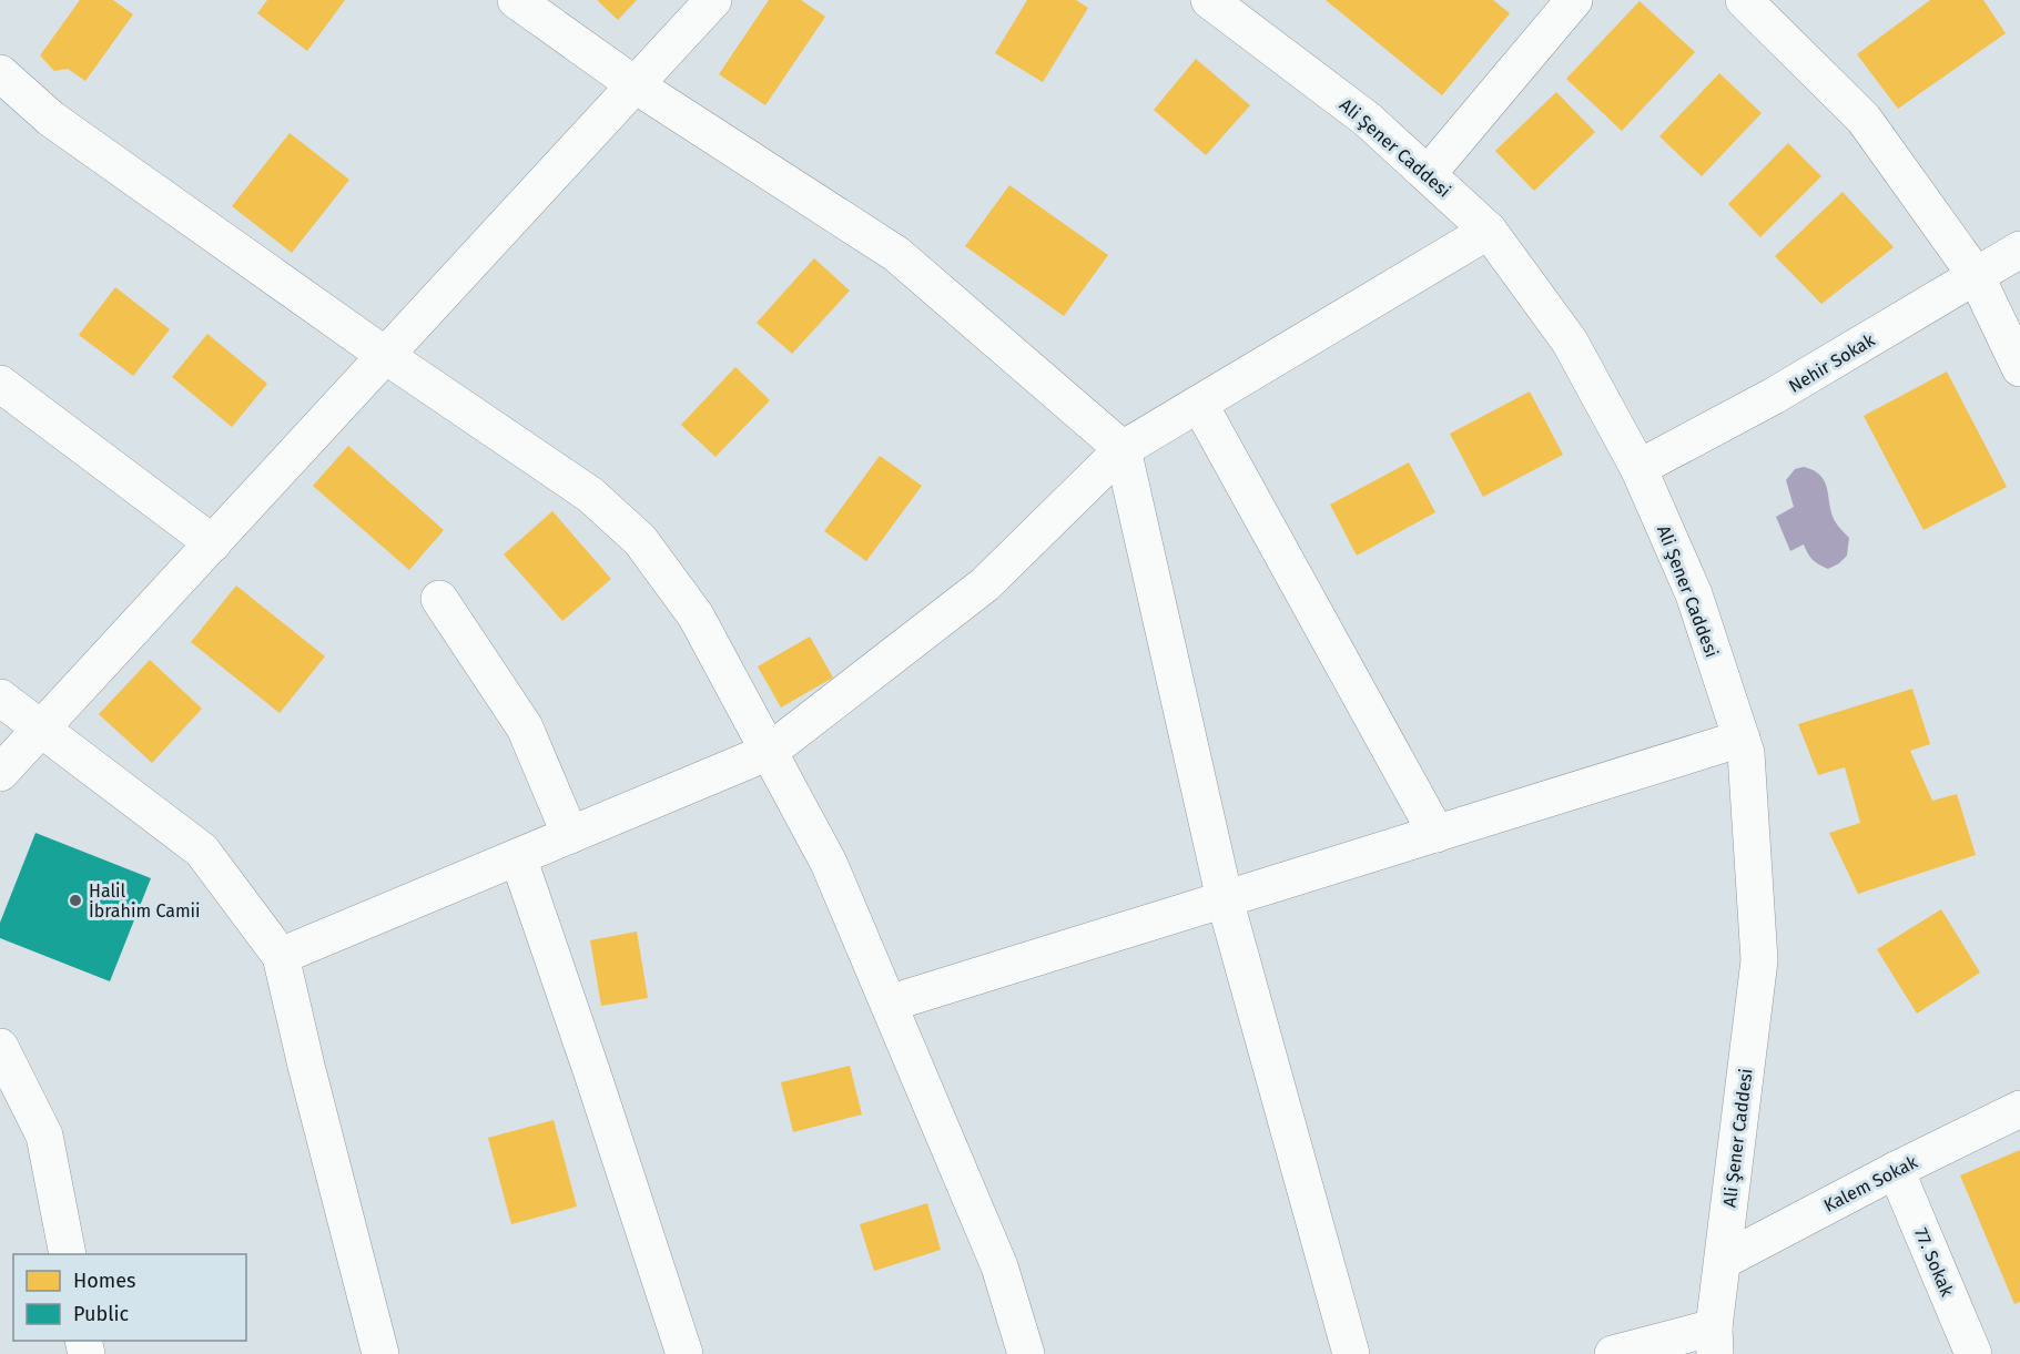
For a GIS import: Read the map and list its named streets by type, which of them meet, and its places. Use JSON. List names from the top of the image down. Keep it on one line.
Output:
{"streets":{"street":["Ali Şener Caddesi","Nehir Sokak","Kalem Sokak","77. Sokak"]},"crossings":[["Ali Şener Caddesi","Nehir Sokak"],["Ali Şener Caddesi","Kalem Sokak"],["Kalem Sokak","77. Sokak"]],"places":["Halil İbrahim Camii"],"legend":["Homes","Public"]}
